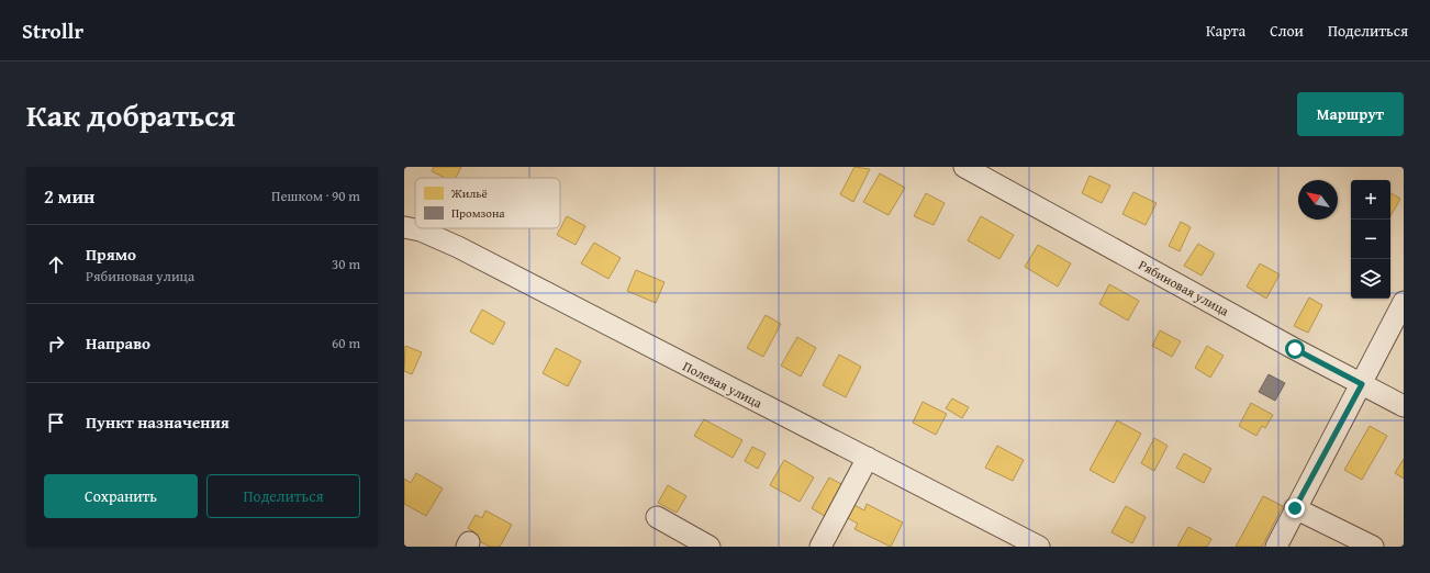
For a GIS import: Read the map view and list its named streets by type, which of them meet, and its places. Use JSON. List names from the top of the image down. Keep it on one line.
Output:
{"streets":{"street":["Рябиновая улица","Полевая улица"]},"legend":["Жильё","Промзона"],"north":"top left","page":{"header":"Strollr","nav":["Карта","Слои","Поделиться"],"title":"Как добраться","buttons":["Маршрут",["Сохранить","Поделиться"]],"heading":["2 мин","Пешком · 90 m"],"map_buttons":["+","−"],"list":[["Прямо","Рябиновая улица","30 m"],["Направо","60 m"],"Пункт назначения"]}}
